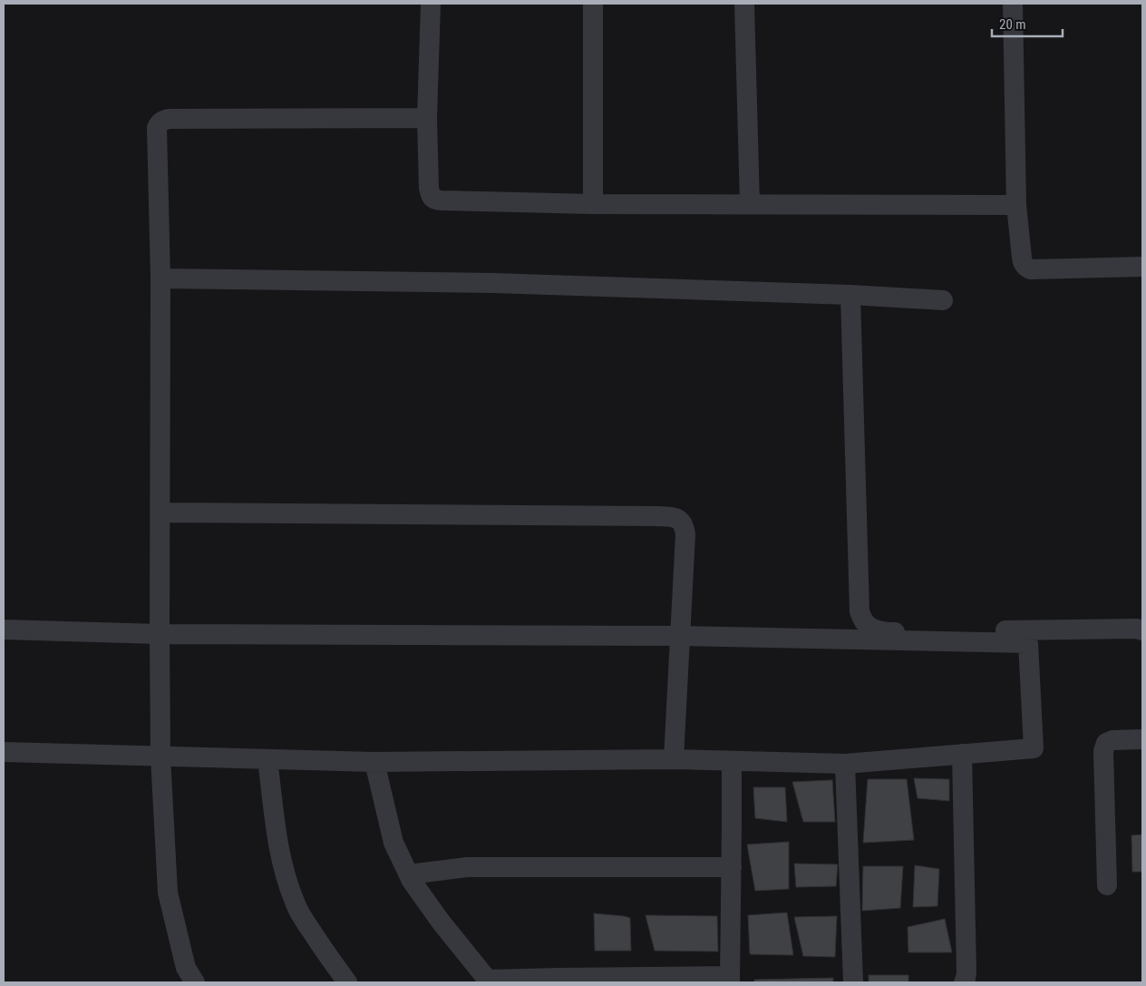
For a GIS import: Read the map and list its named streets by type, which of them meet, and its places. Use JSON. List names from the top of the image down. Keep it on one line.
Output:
{"scale_bar":"20 m"}
